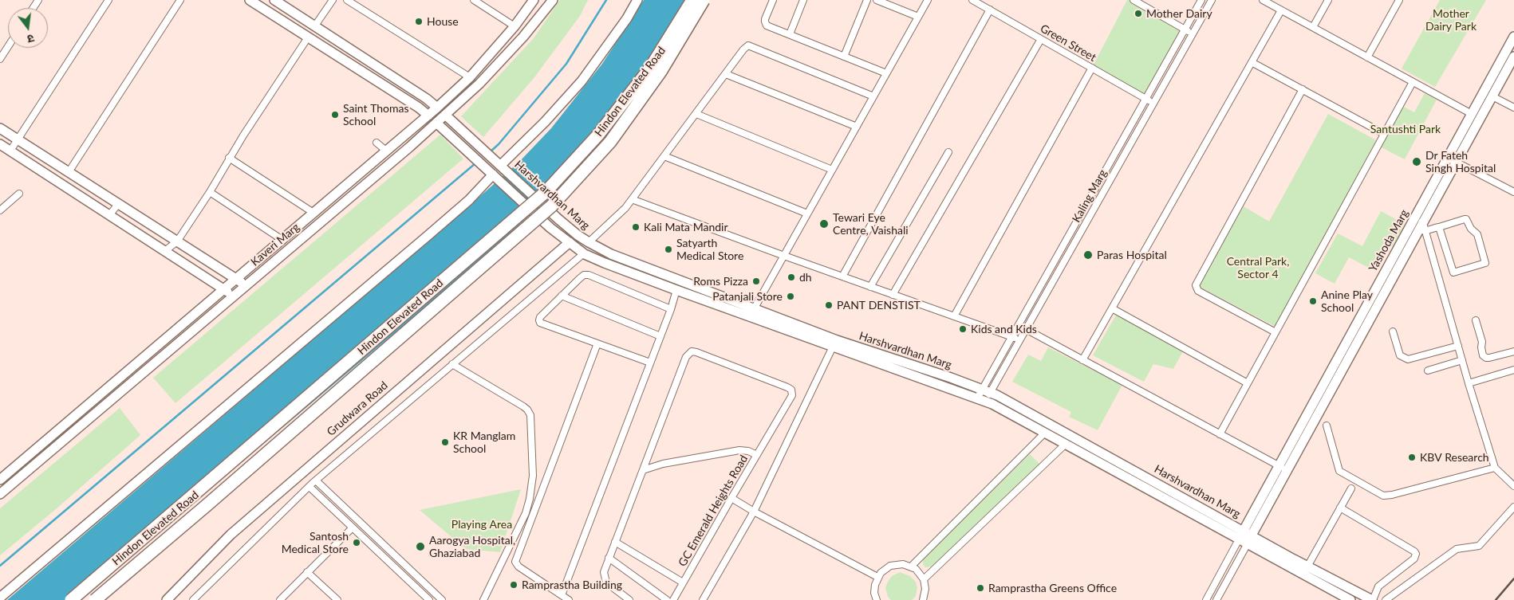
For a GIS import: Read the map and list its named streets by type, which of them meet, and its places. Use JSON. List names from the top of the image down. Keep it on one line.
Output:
{"streets":{"highway":["Hindon Elevated Road"],"street":["Green Street","Harshvardhan Marg","Kaling Marg","Yashoda Marg","Kaveri Marg","Grudwara Road","GC Emerald Heights Road"]},"crossings":[["Green Street","Kaling Marg"],["Harshvardhan Marg","Kaling Marg"],["Harshvardhan Marg","Yashoda Marg"],["Harshvardhan Marg","Kaveri Marg"],["Harshvardhan Marg","Grudwara Road"]],"parks":["Mother Dairy Park","Santushti Park","Central Park, Sector 4","Playing Area"],"places":["Mother Dairy","House","Saint Thomas School","Dr Fateh Singh Hospital","Tewari Eye Centre, Vaishali","Kali Mata Mandir","Satyarth Medical Store","Paras Hospital","dh","Roms Pizza","Patanjali Store","Anine Play School","PANT DENSTIST","Kids and Kids","KR Manglam School","KBV Research","Santosh Medical Store","Aarogya Hospital, Ghaziabad","Ramprastha Building","Ramprastha Greens Office"],"north":"bottom"}
